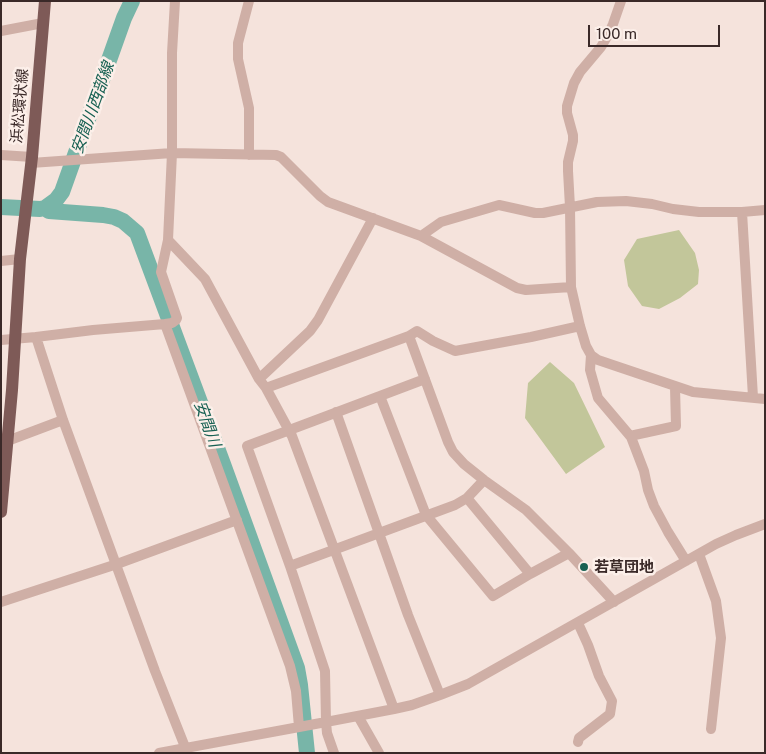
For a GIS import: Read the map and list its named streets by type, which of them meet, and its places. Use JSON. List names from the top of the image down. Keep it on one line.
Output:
{"streets":{"main road":["浜松環状線"]},"water":["安間川西部線","安間川"],"places":["若草団地"],"scale_bar":"100 m"}
